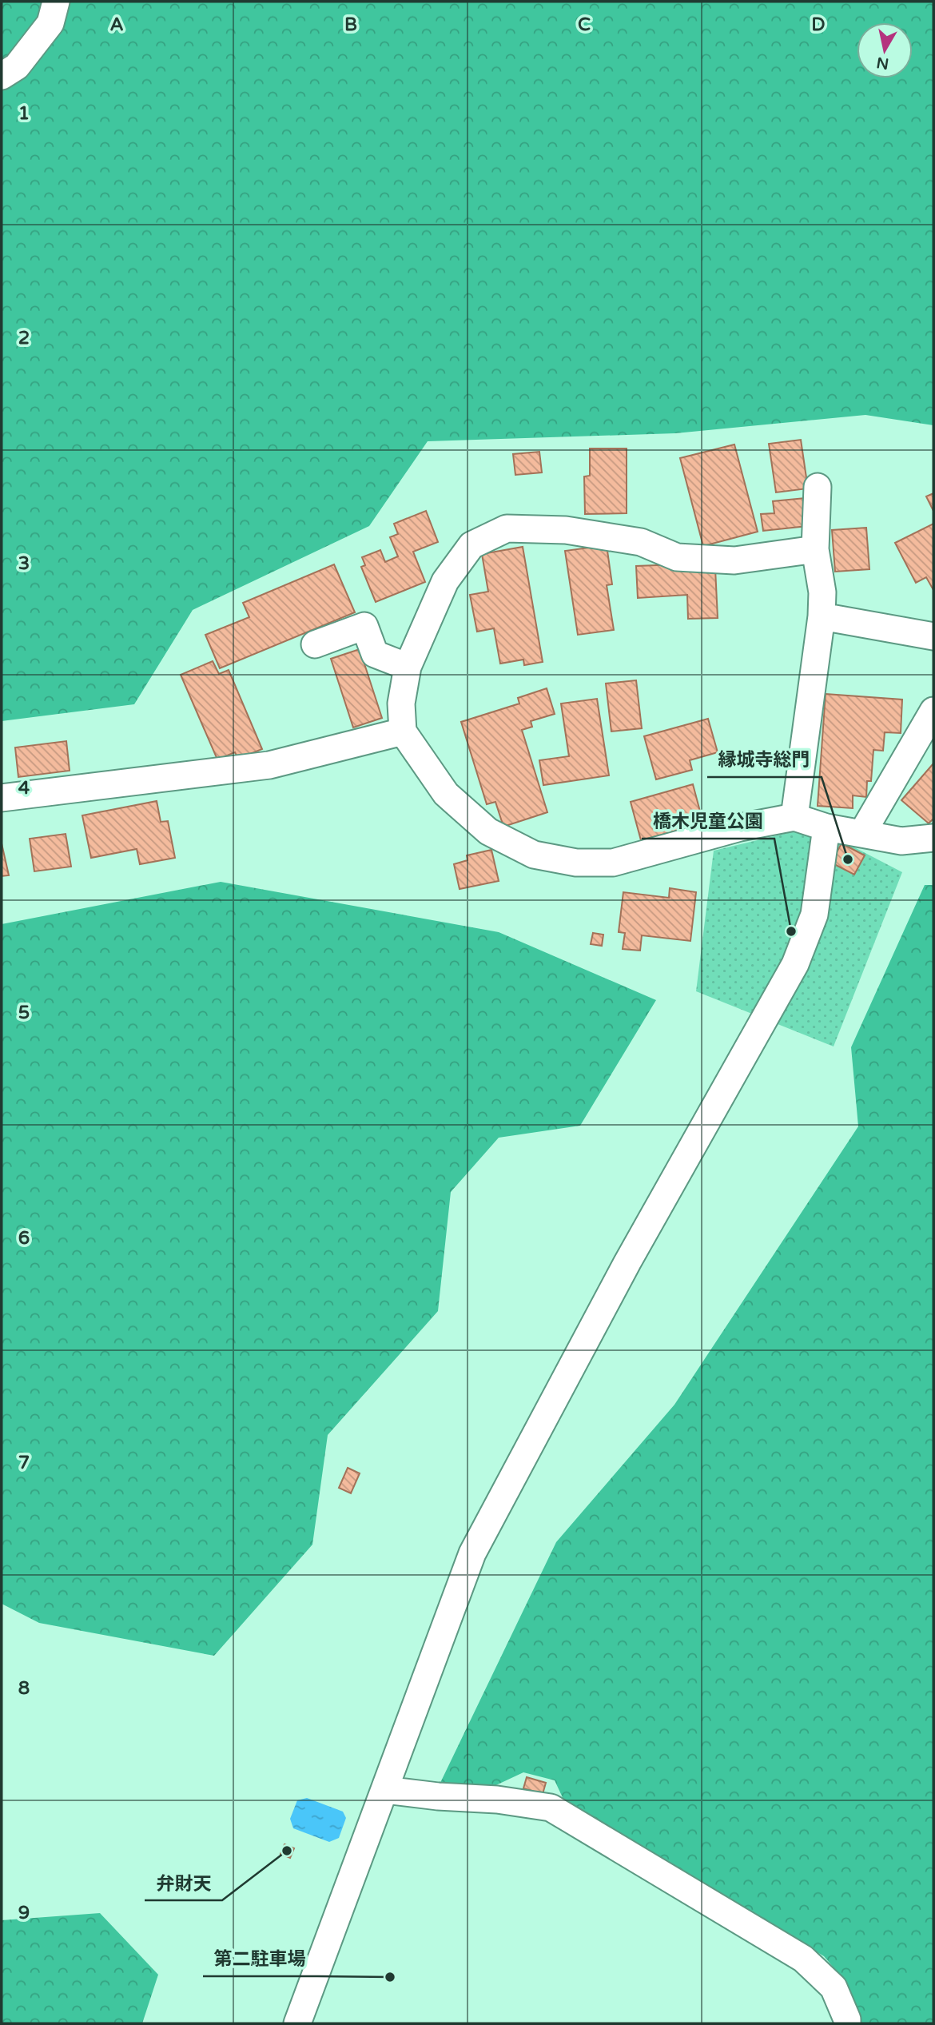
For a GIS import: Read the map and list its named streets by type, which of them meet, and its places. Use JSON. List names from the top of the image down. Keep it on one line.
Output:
{"places":["縁城寺総門","橋木児童公園","弁財天","第二駐車場"],"north":"bottom","grid":{"columns":["A","B","C","D"],"rows":["1","2","3","4","5","6","7","8","9"]}}
